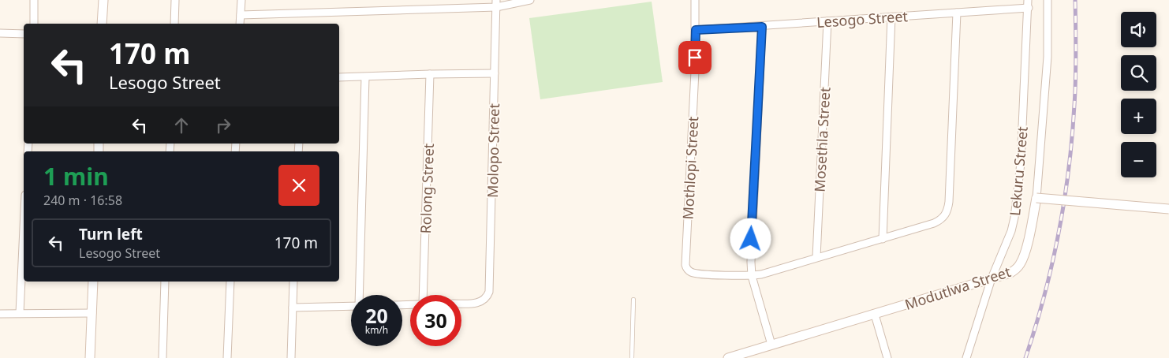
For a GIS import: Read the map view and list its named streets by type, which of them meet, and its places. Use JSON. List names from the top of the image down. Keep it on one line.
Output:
{"streets":{"street":["Lesogo Street","Mosethla Street","Molopo Street","Mothlopi Street","Lekuru Street","Rolong Street","Modutlwa Street"]},"crossings":[["Lesogo Street","Mosethla Street"],["Lesogo Street","Mothlopi Street"],["Lesogo Street","Lekuru Street"],["Mosethla Street","Mothlopi Street"],["Lekuru Street","Modutlwa Street"]],"page":{"map_buttons":["+","−"],"turn":["170 m","Lesogo Street"],"heading":["1 min","240 m · 16:58"],"list":[{"name":"Turn left","note":"Lesogo Street","value":"170 m"}],"speed":"20 km/h","limit":"30"}}
